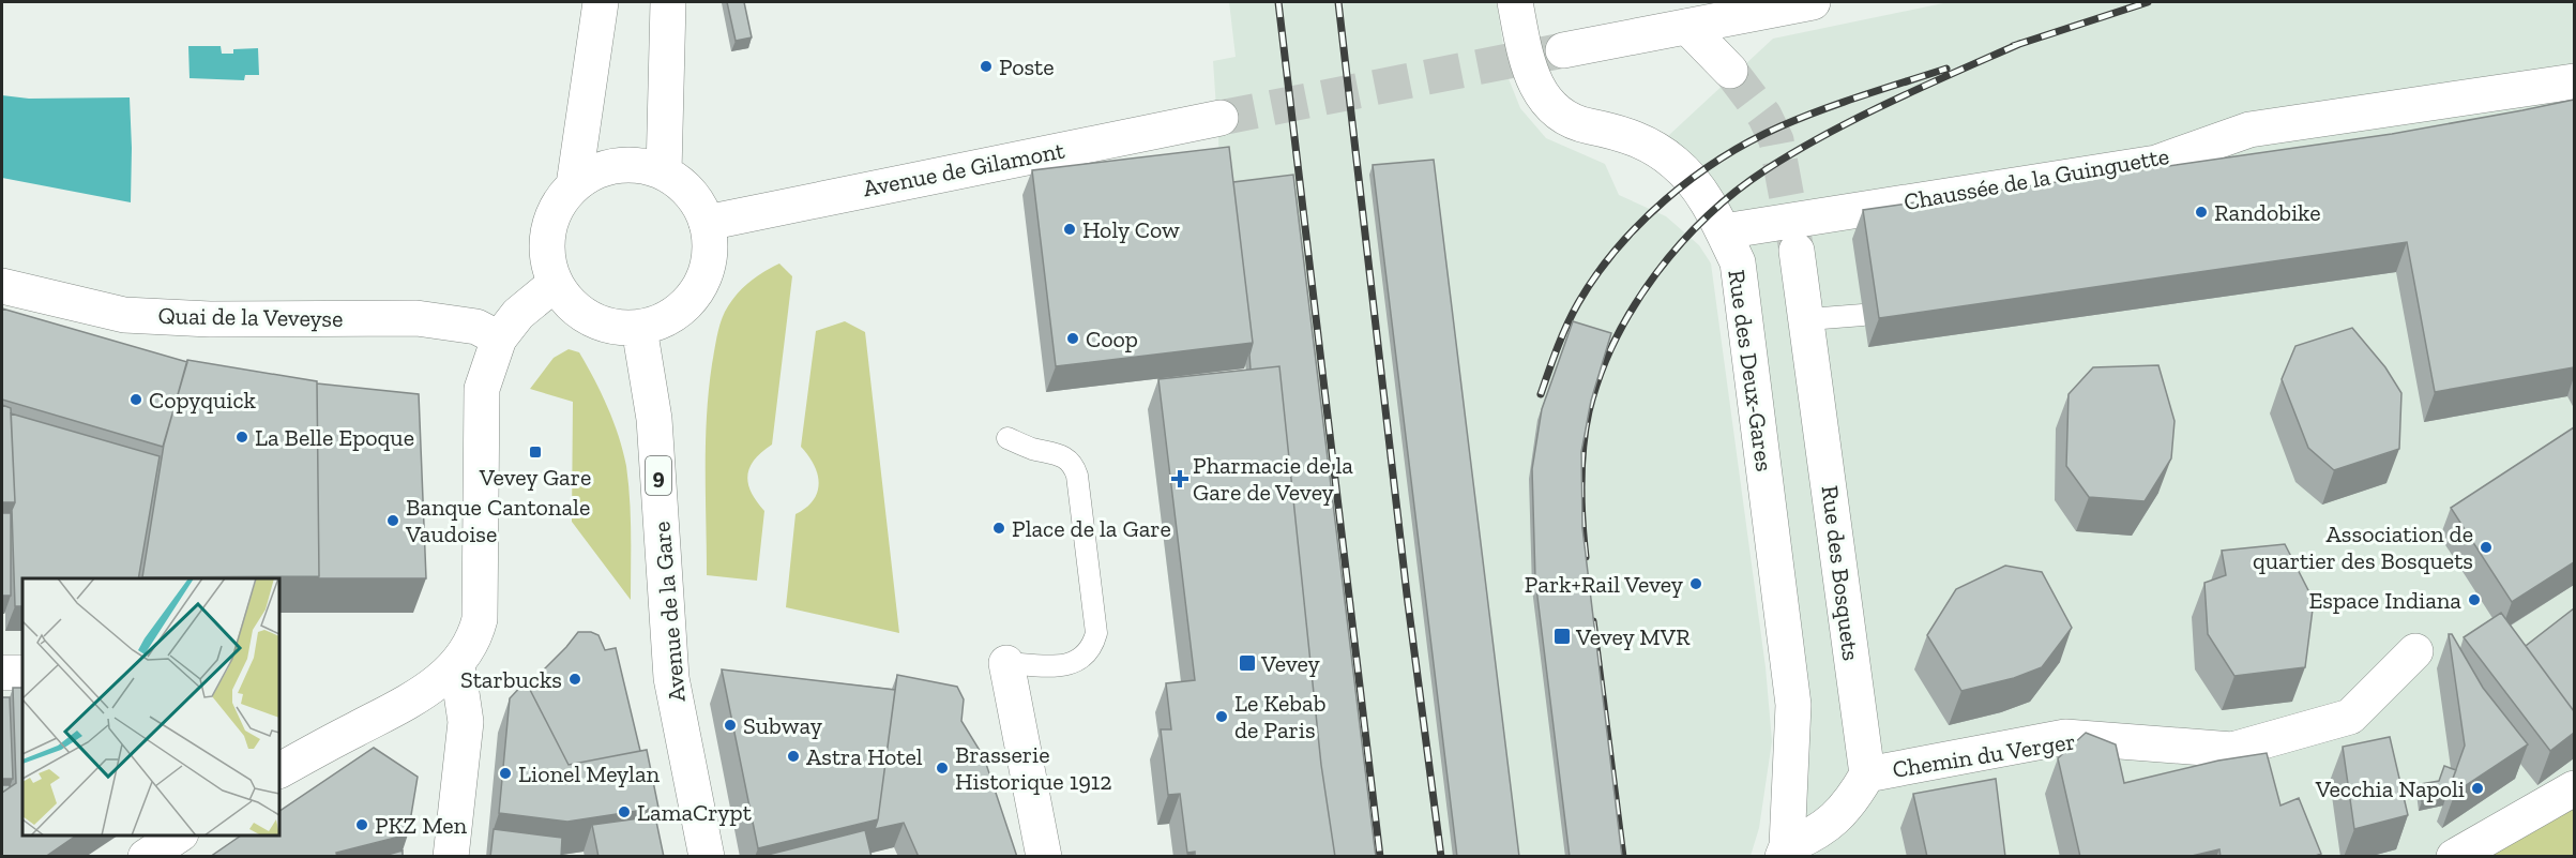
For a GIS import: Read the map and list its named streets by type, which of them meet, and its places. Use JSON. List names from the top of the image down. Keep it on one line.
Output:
{"streets":{"street":["Avenue de Gilamont","Chaussée de la Guinguette","Quai de la Veveyse","Rue des Deux-Gares","9","Rue des Bosquets","Avenue de la Gare","Chemin du Verger"]},"crossings":[["Avenue de Gilamont","Avenue de la Gare"],["Chaussée de la Guinguette","Rue des Deux-Gares"],["Rue des Bosquets","Chemin du Verger"]],"places":{"other":["Poste","Randobike","Holy Cow","Coop","Copyquick","La Belle Epoque","Banque Cantonale Vaudoise","Place de la Gare","Association de quartier des Bosquets","Park+Rail Vevey","Espace Indiana","Starbucks","Le Kebab de Paris","Subway","Astra Hotel","Brasserie Historique 1912","Lionel Meylan","Vecchia Napoli","LamaCrypt","PKZ Men"],"transit":["Vevey Gare","Vevey MVR","Vevey"],"health":["Pharmacie de la Gare de Vevey"]}}
